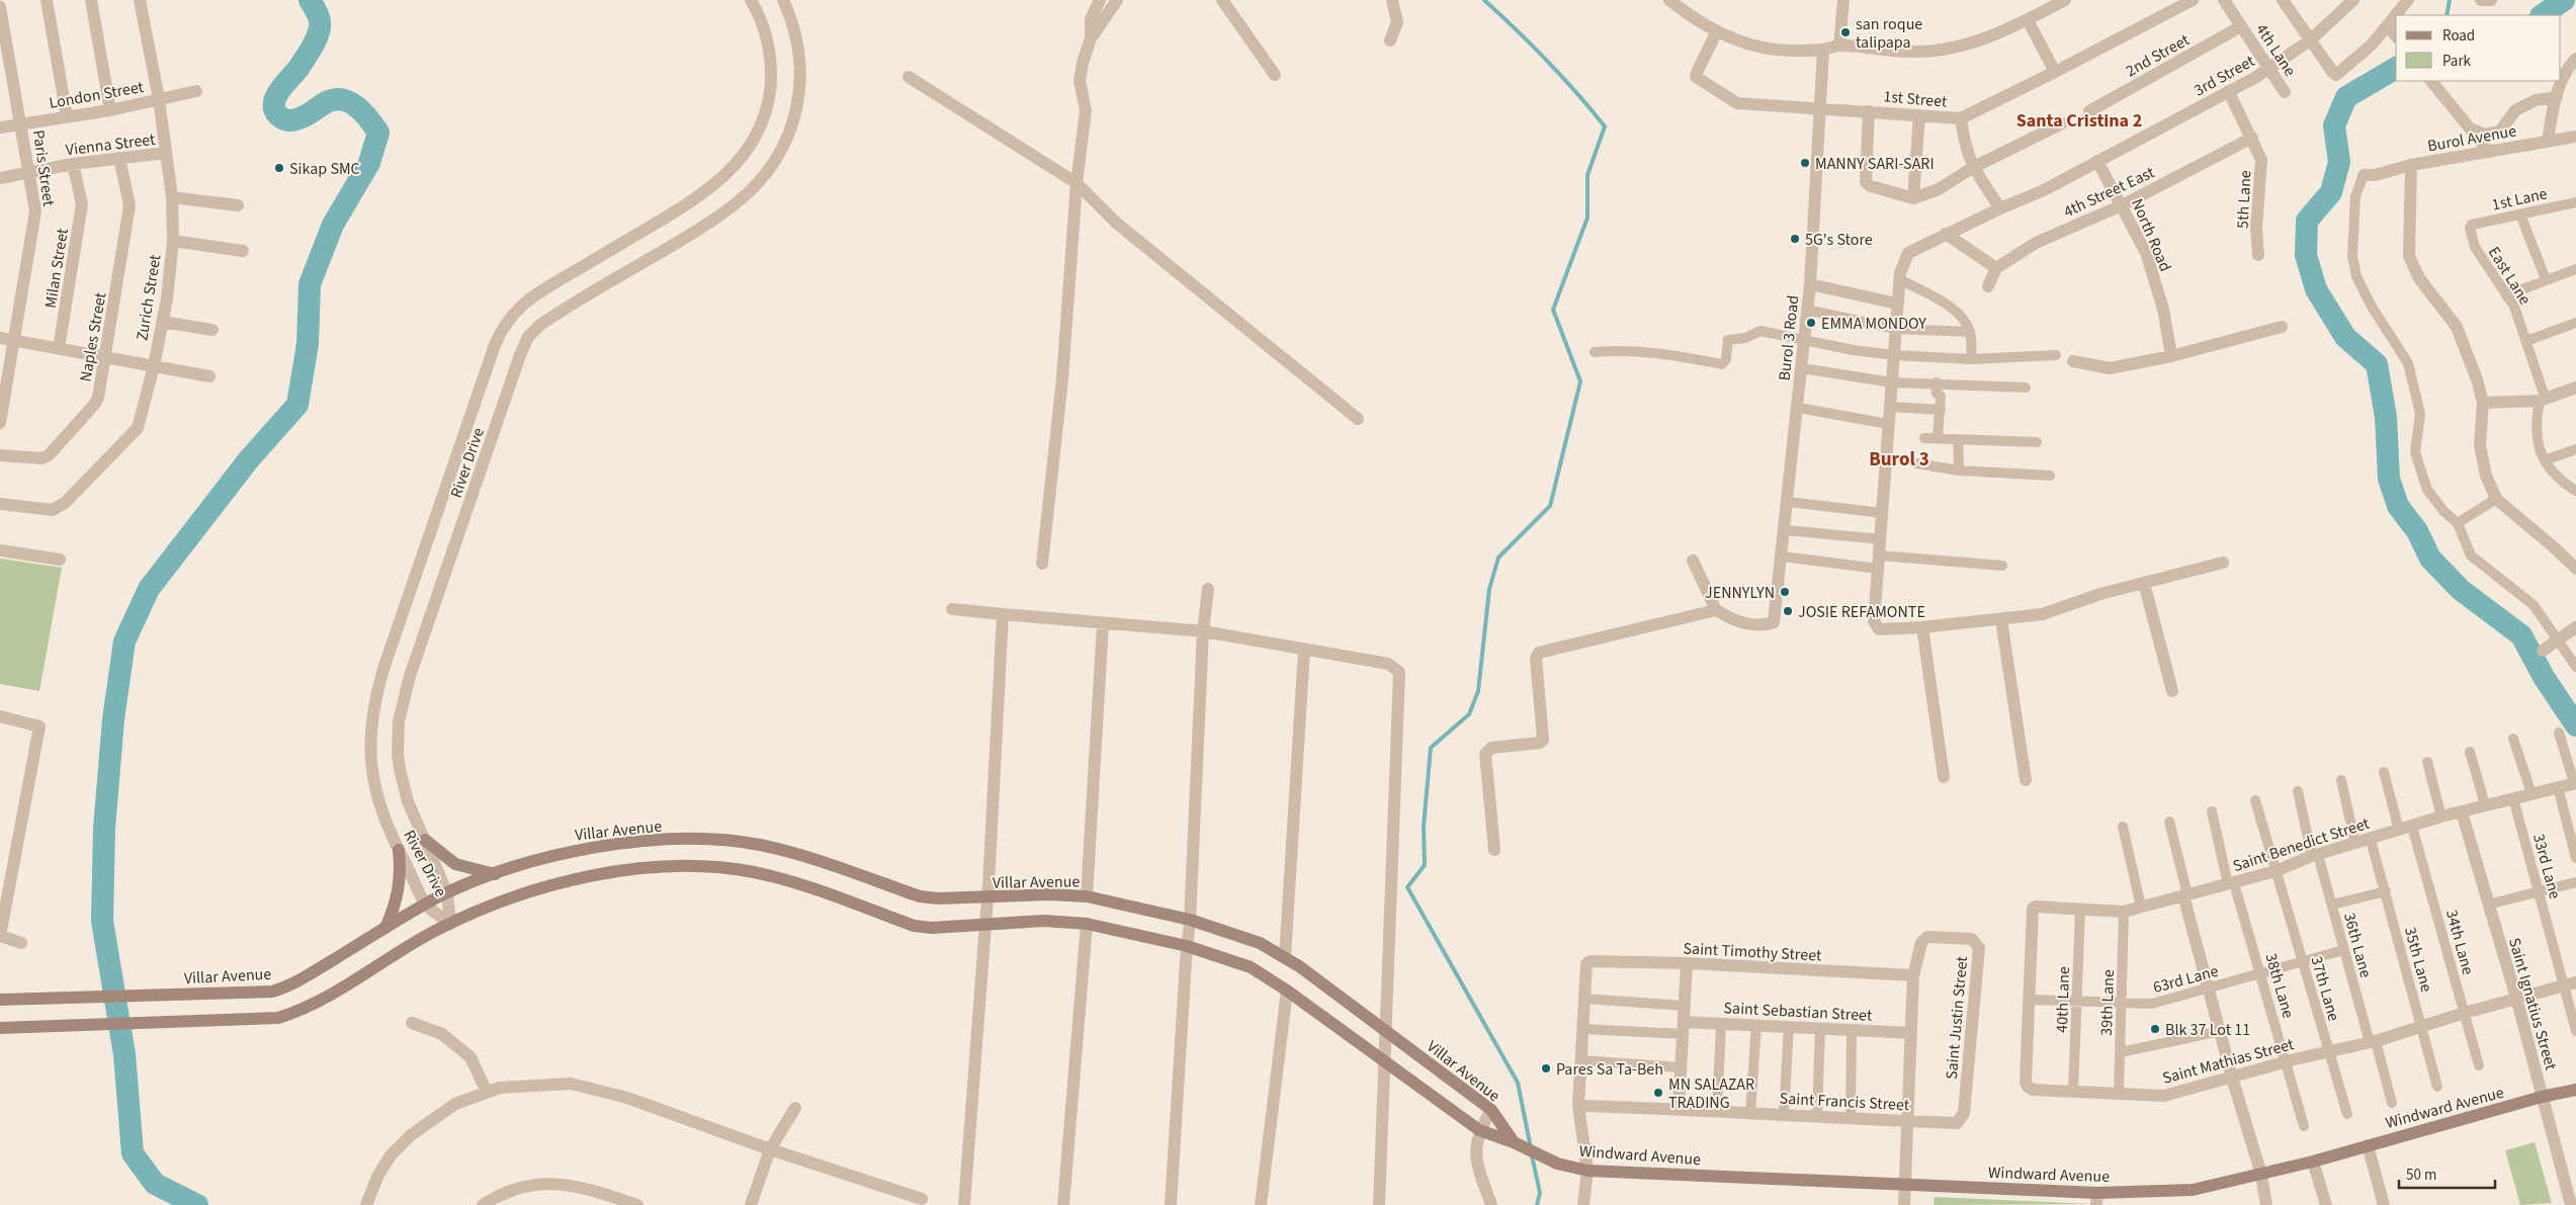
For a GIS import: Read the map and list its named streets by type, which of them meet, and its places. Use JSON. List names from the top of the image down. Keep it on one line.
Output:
{"streets":{"main road":["Villar Avenue","Windward Avenue"],"street":["4th Lane","2nd Street","3rd Street","London Street","1st Street","Burol Avenue","Vienna Street","Paris Street","4th Street East","1st Lane","5th Lane","North Road","Milan Street","East Lane","Zurich Street","Naples Street","Burol 3 Road","River Drive","Saint Benedict Street","33rd Lane","34th Lane","36th Lane","Saint Timothy Street","35th Lane","63rd Lane","38th Lane","37th Lane","40th Lane","39th Lane","Saint Ignatius Street","Saint Sebastian Street","Saint Justin Street","Saint Mathias Street","Saint Francis Street"]},"crossings":[["4th Lane","2nd Street"],["4th Lane","3rd Street"],["3rd Street","5th Lane"],["3rd Street","North Road"],["London Street","Paris Street"],["London Street","Zurich Street"],["1st Street","Burol 3 Road"],["Vienna Street","Paris Street"],["Vienna Street","Milan Street"],["Vienna Street","Zurich Street"],["Vienna Street","Naples Street"],["4th Street East","5th Lane"],["4th Street East","North Road"],["1st Lane","East Lane"],["River Drive","Villar Avenue"],["Villar Avenue","Windward Avenue"],["Saint Benedict Street","33rd Lane"],["Saint Benedict Street","34th Lane"],["Saint Benedict Street","36th Lane"],["Saint Benedict Street","35th Lane"],["Saint Benedict Street","38th Lane"],["Saint Benedict Street","37th Lane"],["Saint Benedict Street","40th Lane"],["Saint Benedict Street","39th Lane"],["Saint Benedict Street","Saint Ignatius Street"],["Saint Benedict Street","Saint Mathias Street"],["33rd Lane","Saint Mathias Street"],["34th Lane","Saint Mathias Street"],["36th Lane","63rd Lane"],["36th Lane","Saint Mathias Street"],["Saint Timothy Street","Saint Justin Street"],["35th Lane","Saint Mathias Street"],["63rd Lane","38th Lane"],["63rd Lane","37th Lane"],["63rd Lane","40th Lane"],["63rd Lane","39th Lane"],["63rd Lane","Saint Mathias Street"],["38th Lane","Saint Mathias Street"],["37th Lane","Saint Mathias Street"],["40th Lane","Saint Mathias Street"],["39th Lane","Saint Mathias Street"],["Saint Ignatius Street","Saint Mathias Street"],["Saint Ignatius Street","Windward Avenue"],["Saint Justin Street","Saint Francis Street"]],"districts":["Santa Cristina 2","Burol 3"],"places":["san roque talipapa","MANNY SARI-SARI","Sikap SMC","5G's Store","EMMA MONDOY","JENNYLYN","JOSIE REFAMONTE","Blk 37 Lot 11","Pares Sa Ta-Beh","MN SALAZAR TRADING"],"legend":["Road","Park"],"scale_bar":"50 m"}
